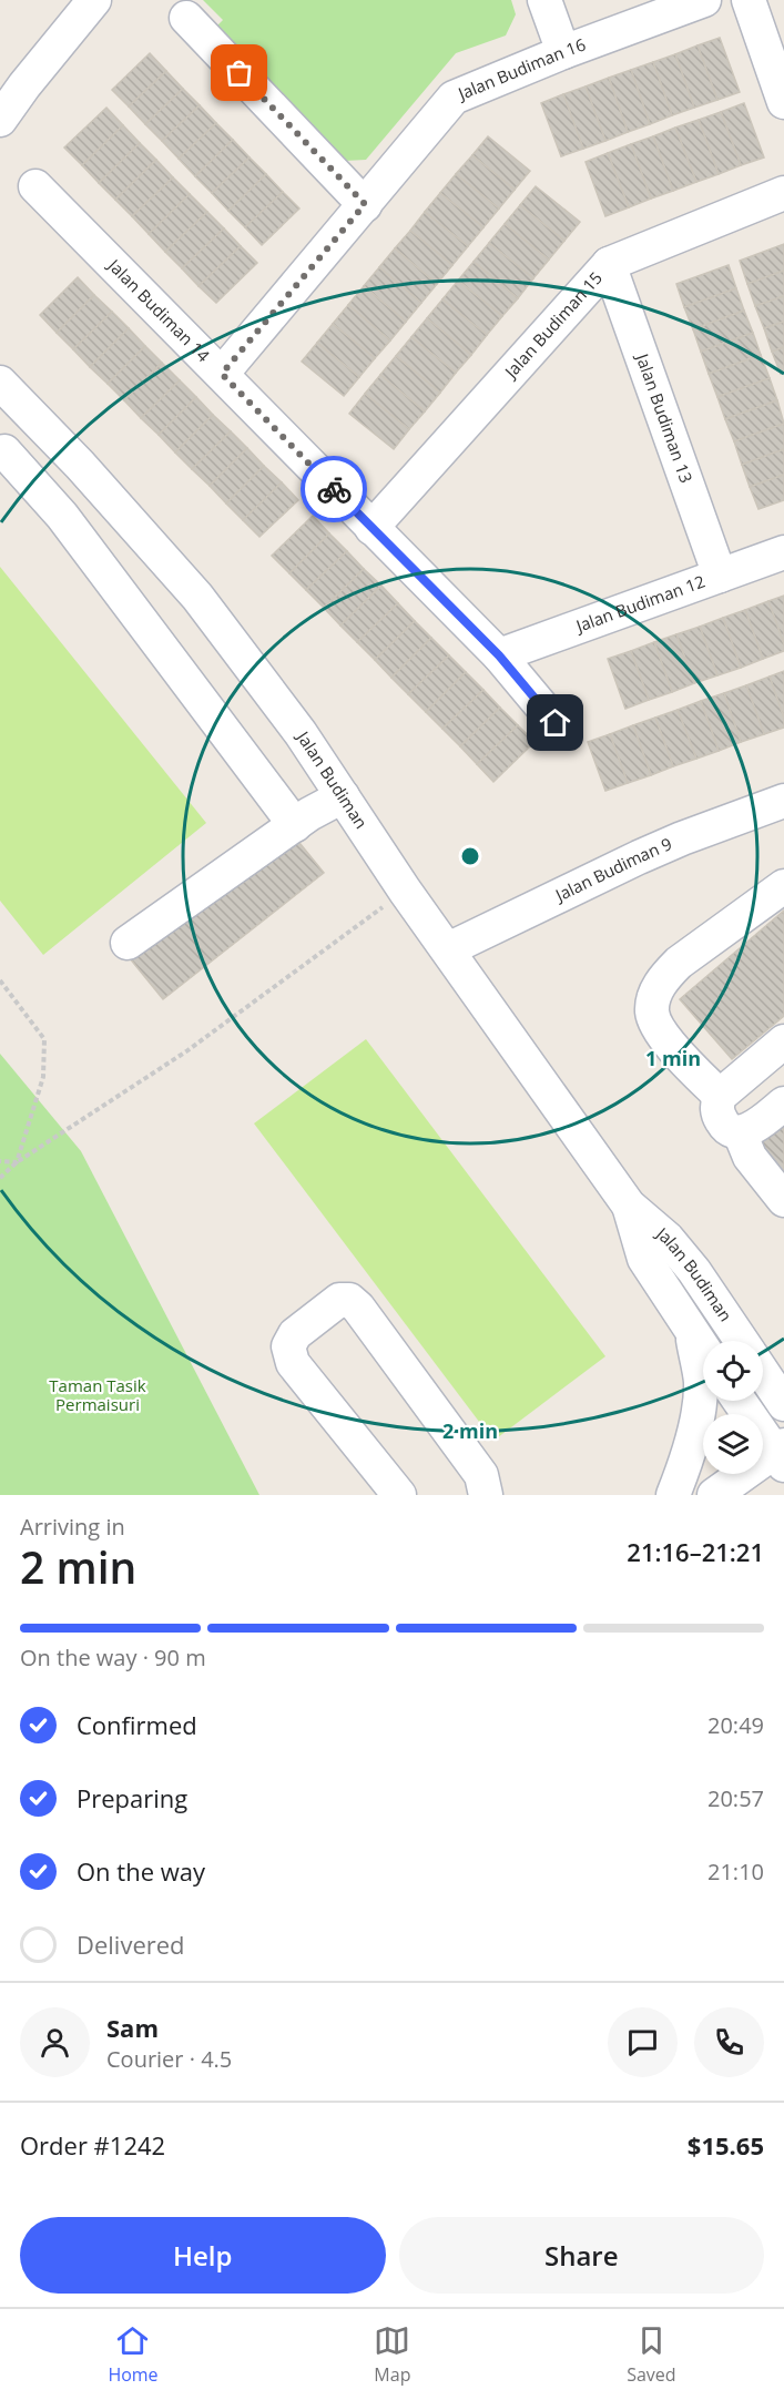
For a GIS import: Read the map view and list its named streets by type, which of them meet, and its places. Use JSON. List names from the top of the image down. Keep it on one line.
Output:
{"streets":{"street":["Jalan Budiman 16","Jalan Budiman 14","Jalan Budiman 15","Jalan Budiman 13","Jalan Budiman 12","Jalan Budiman","Jalan Budiman 9"]},"crossings":[["Jalan Budiman 16","Jalan Budiman 14"],["Jalan Budiman 14","Jalan Budiman 15"],["Jalan Budiman 14","Jalan Budiman 12"],["Jalan Budiman 15","Jalan Budiman 13"],["Jalan Budiman 13","Jalan Budiman 12"],["Jalan Budiman","Jalan Budiman 9"]],"parks":["Taman Tasik Permaisuri"],"page":{"heading":["2 min","Arriving in","21:16–21:21"],"panel":["Sam","Courier · 4.5","Order #1242","$15.65"],"bar":"On the way · 90 m","list":[["Confirmed","20:49"],["Preparing","20:57"],["On the way","21:10"],"Delivered"],"buttons":["Help","Share"],"tabs":["Home","Map","Saved"]},"rings":["1 min","2 min"]}
